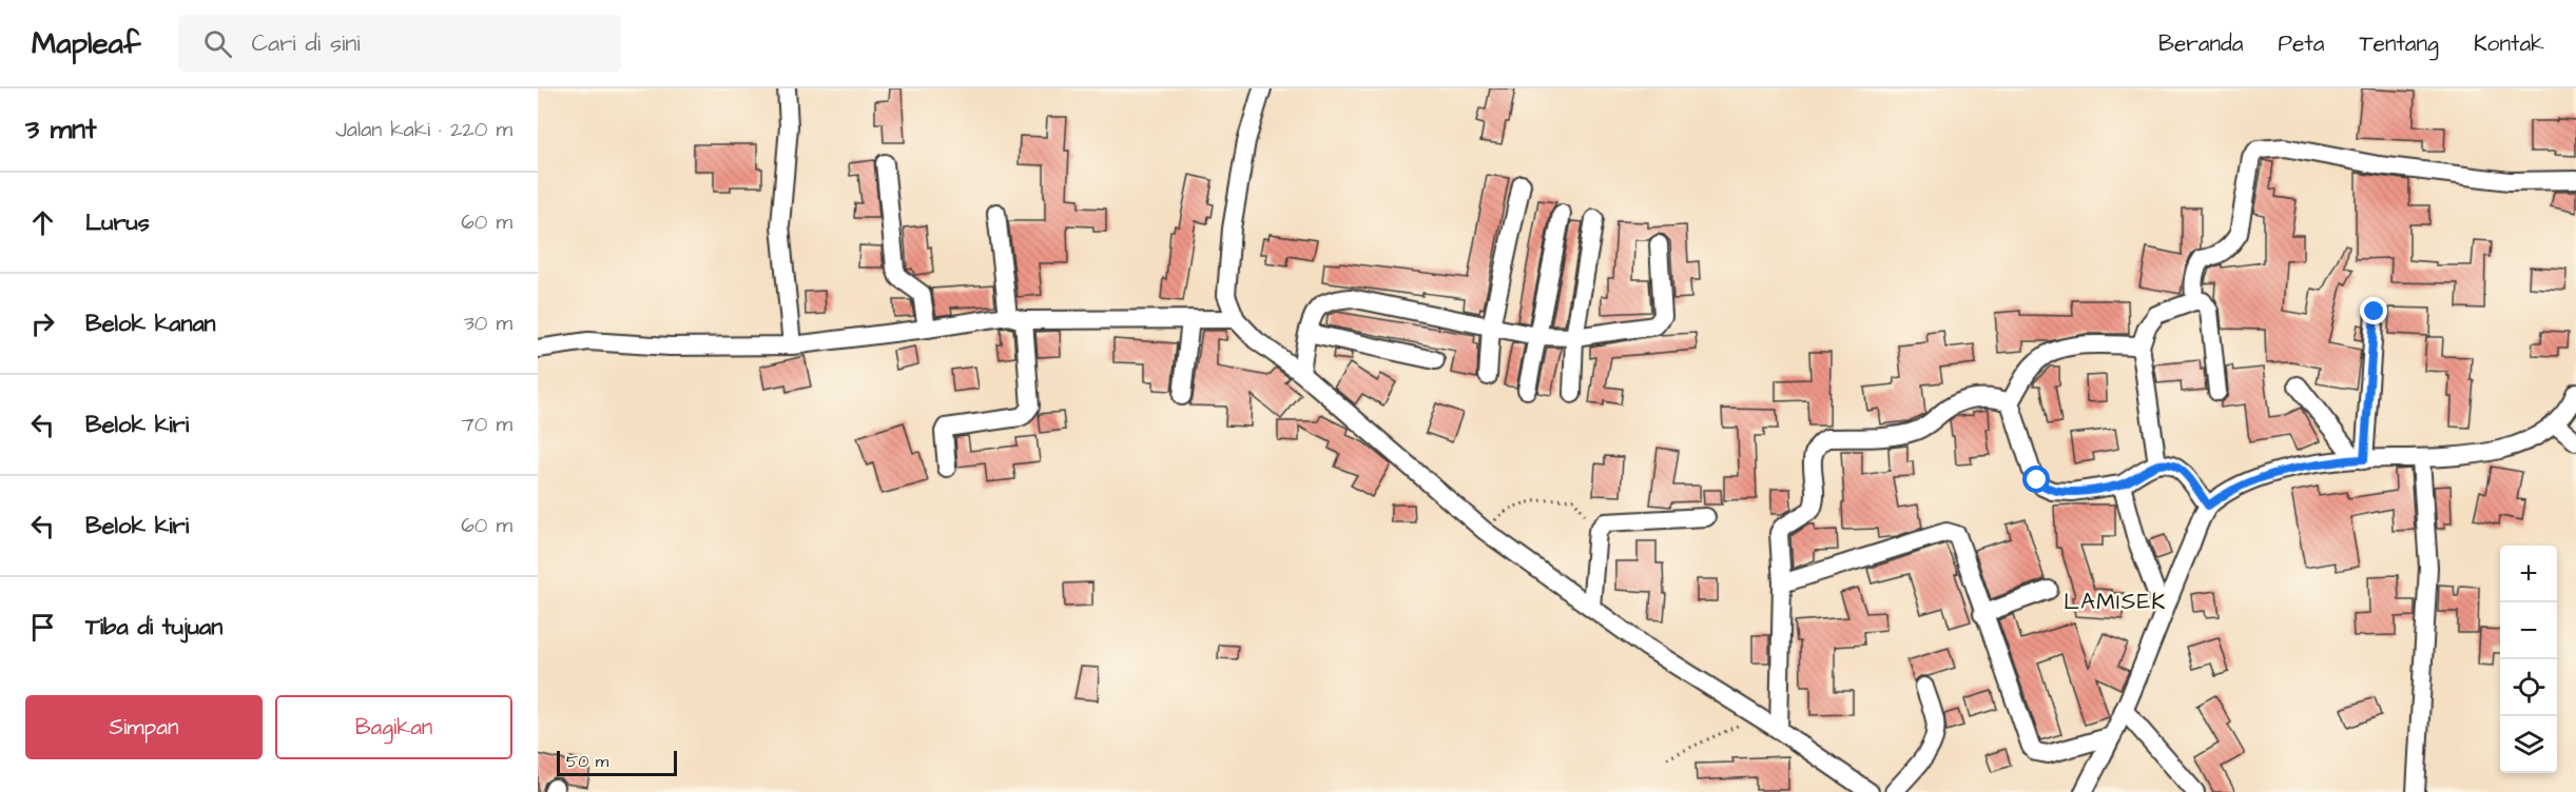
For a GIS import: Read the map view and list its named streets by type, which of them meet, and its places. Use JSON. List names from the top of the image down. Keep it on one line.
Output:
{"districts":["LAMISEK"],"scale_bar":"50 m","page":{"header":"Mapleaf","search":"Cari di sini","nav":["Beranda","Peta","Tentang","Kontak"],"heading":["3 mnt","Jalan kaki · 220 m"],"list":[["Lurus","60 m"],["Belok kanan","30 m"],["Belok kiri","70 m"],["Belok kiri","60 m"],"Tiba di tujuan"],"map_buttons":["+","−"],"buttons":["Simpan","Bagikan"],"scale":"50 m"}}
